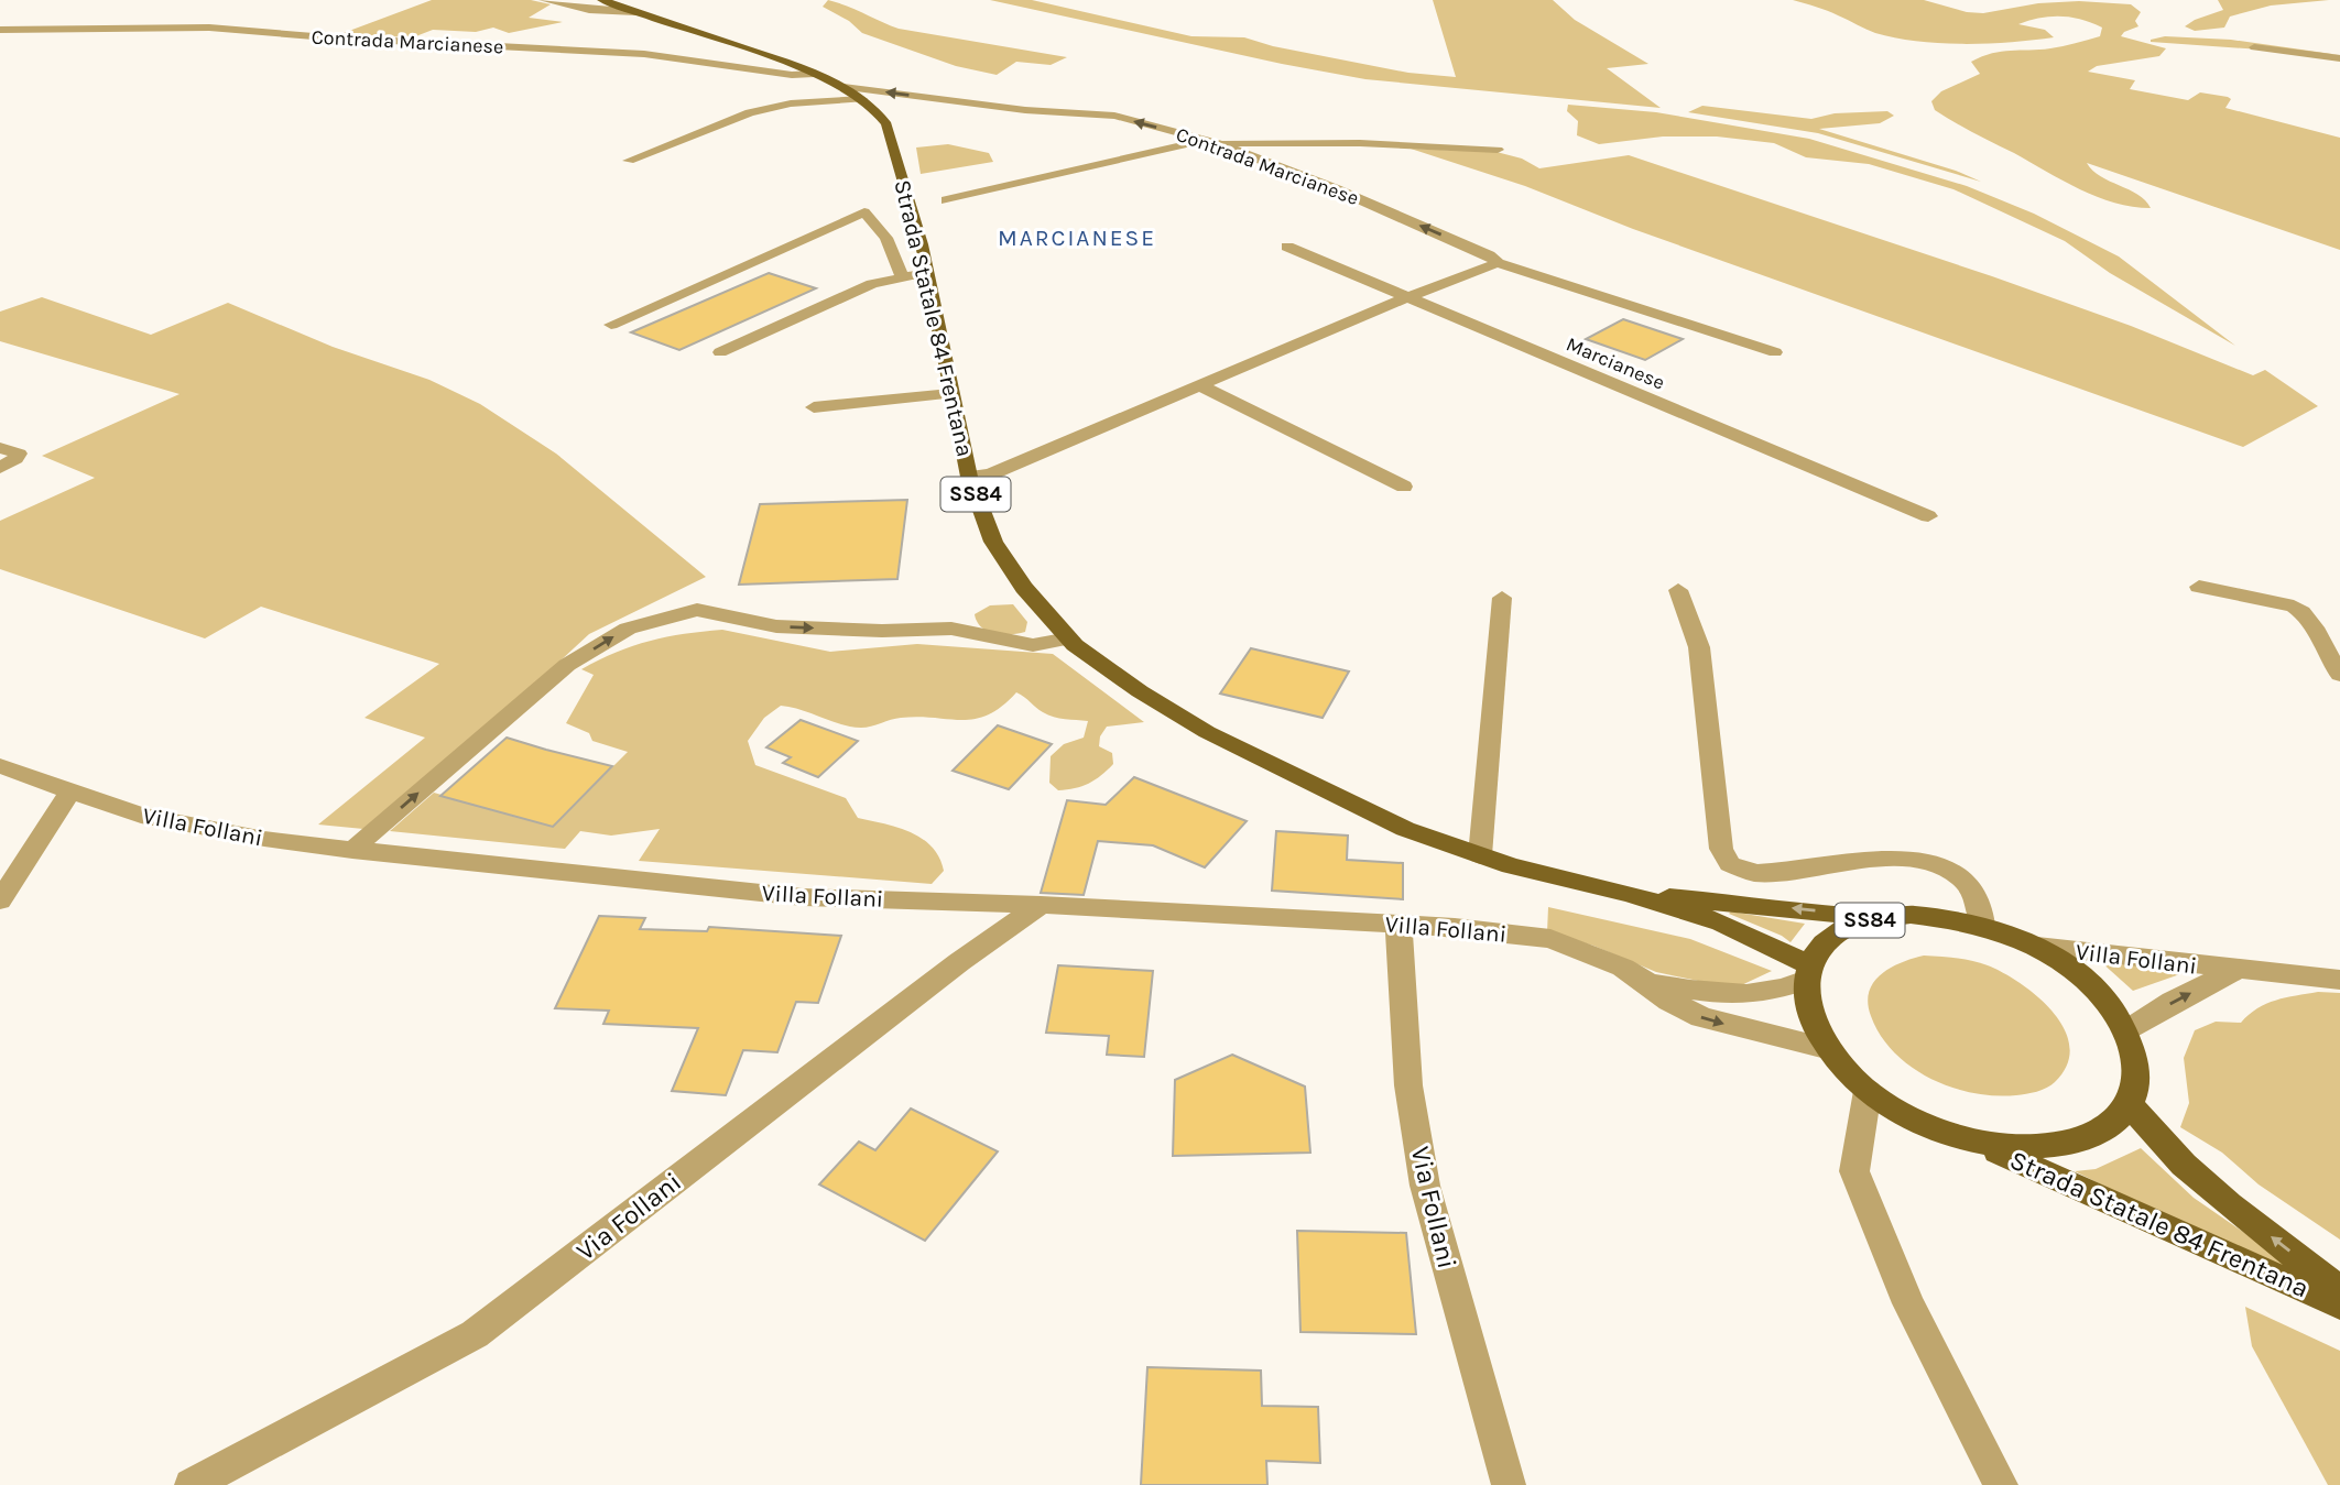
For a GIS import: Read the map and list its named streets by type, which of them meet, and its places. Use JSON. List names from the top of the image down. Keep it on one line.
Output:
{"streets":{"main road":["Strada Statale 84 Frentana","SS84"],"street":["Contrada Marcianese","Marcianese","Villa Follani","Via Follani"]},"crossings":[["Contrada Marcianese","Strada Statale 84 Frentana"],["Strada Statale 84 Frentana","SS84"],["Strada Statale 84 Frentana","Villa Follani"],["SS84","Villa Follani"],["Villa Follani","Via Follani"]],"districts":["MARCIANESE"]}
